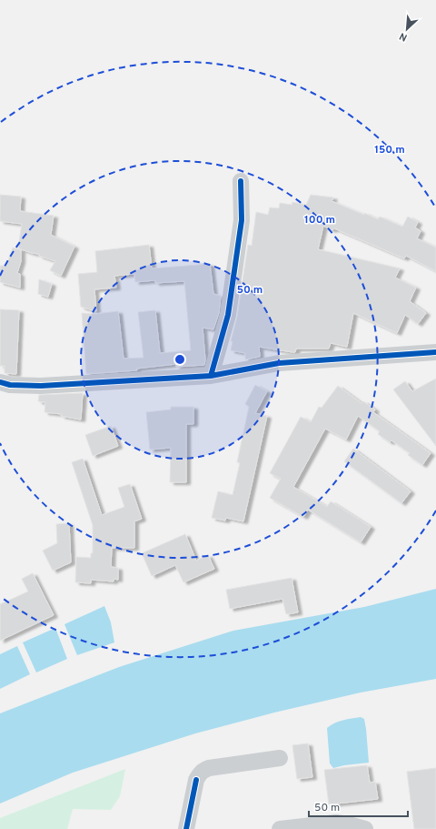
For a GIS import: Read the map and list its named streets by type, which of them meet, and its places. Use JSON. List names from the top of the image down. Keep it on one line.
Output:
{"scale_bar":"50 m","north":"bottom left","rings":["150 m","100 m","50 m"]}
